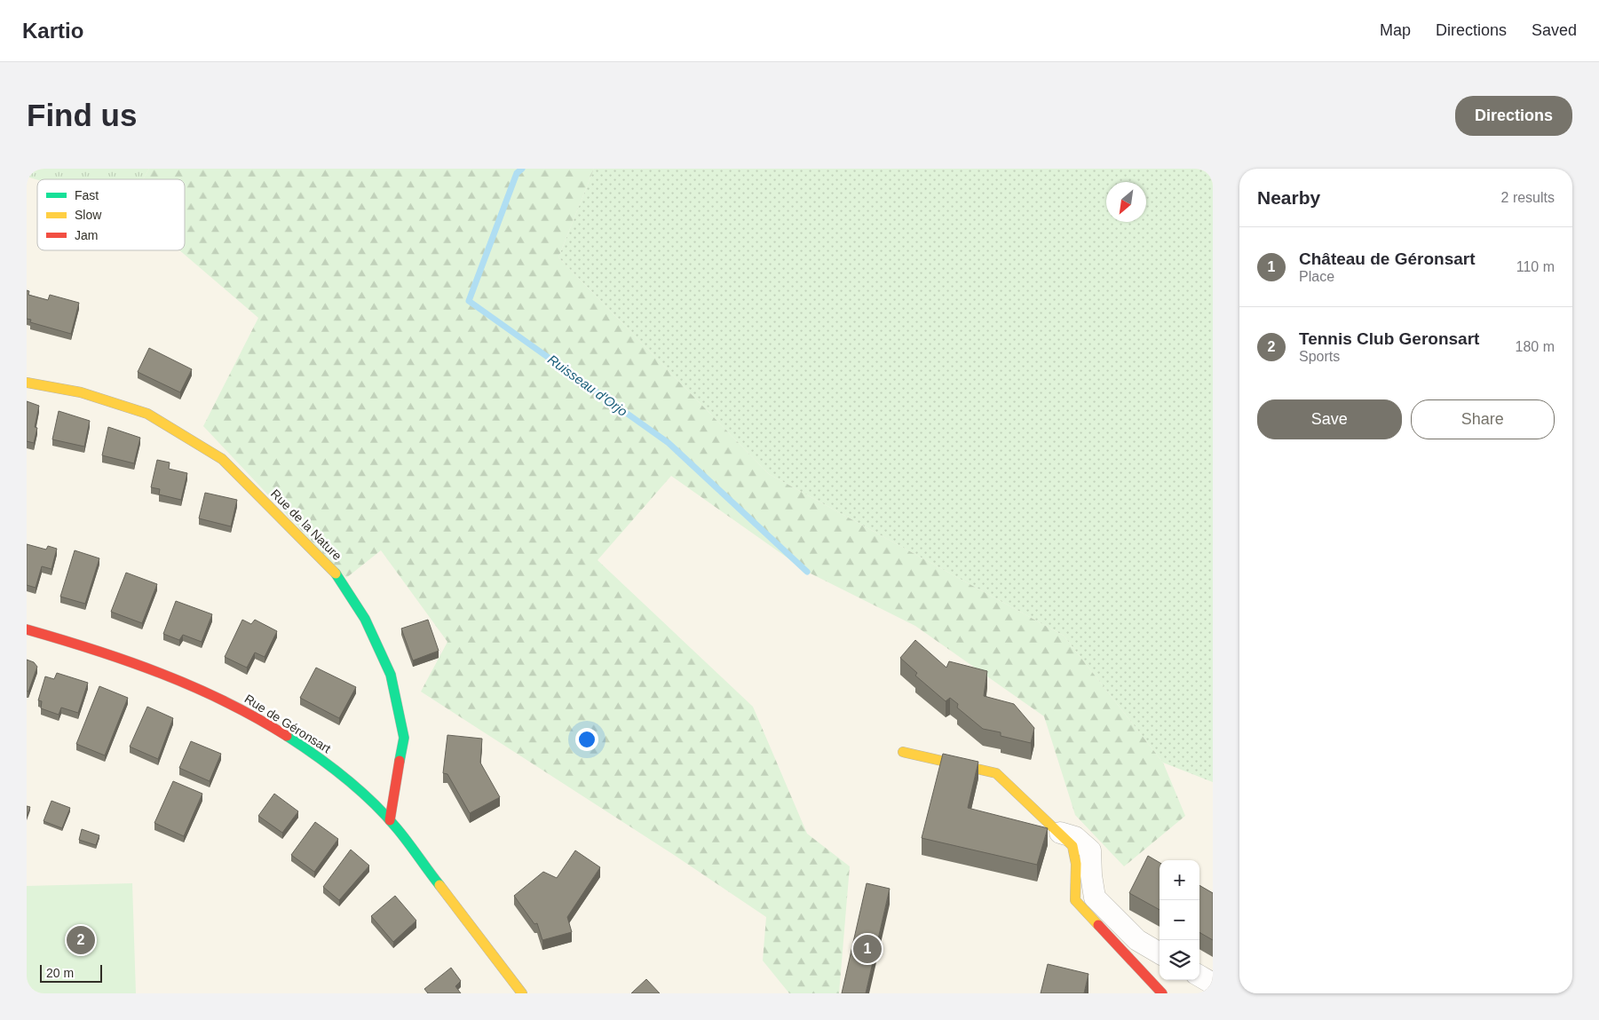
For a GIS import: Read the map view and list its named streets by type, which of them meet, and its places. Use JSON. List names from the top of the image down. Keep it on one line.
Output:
{"streets":{"street":["Rue de la Nature","Rue de Géronsart"]},"crossings":[["Rue de la Nature","Rue de Géronsart"]],"water":["Ruisseau d'Orjo"],"legend":["Fast","Slow","Jam"],"scale_bar":"20 m","north":"bottom left","page":{"header":"Kartio","nav":["Map","Directions","Saved"],"buttons":["Directions",["Save","Share"]],"title":"Find us","heading":["Nearby","2 results"],"list":[{"mark":"1","name":"Château de Géronsart","note":"Place","value":"110 m"},{"mark":"2","name":"Tennis Club Geronsart","note":"Sports","value":"180 m"}],"map_buttons":["+","−"],"pins":["2","1"],"scale":"20 m"}}
